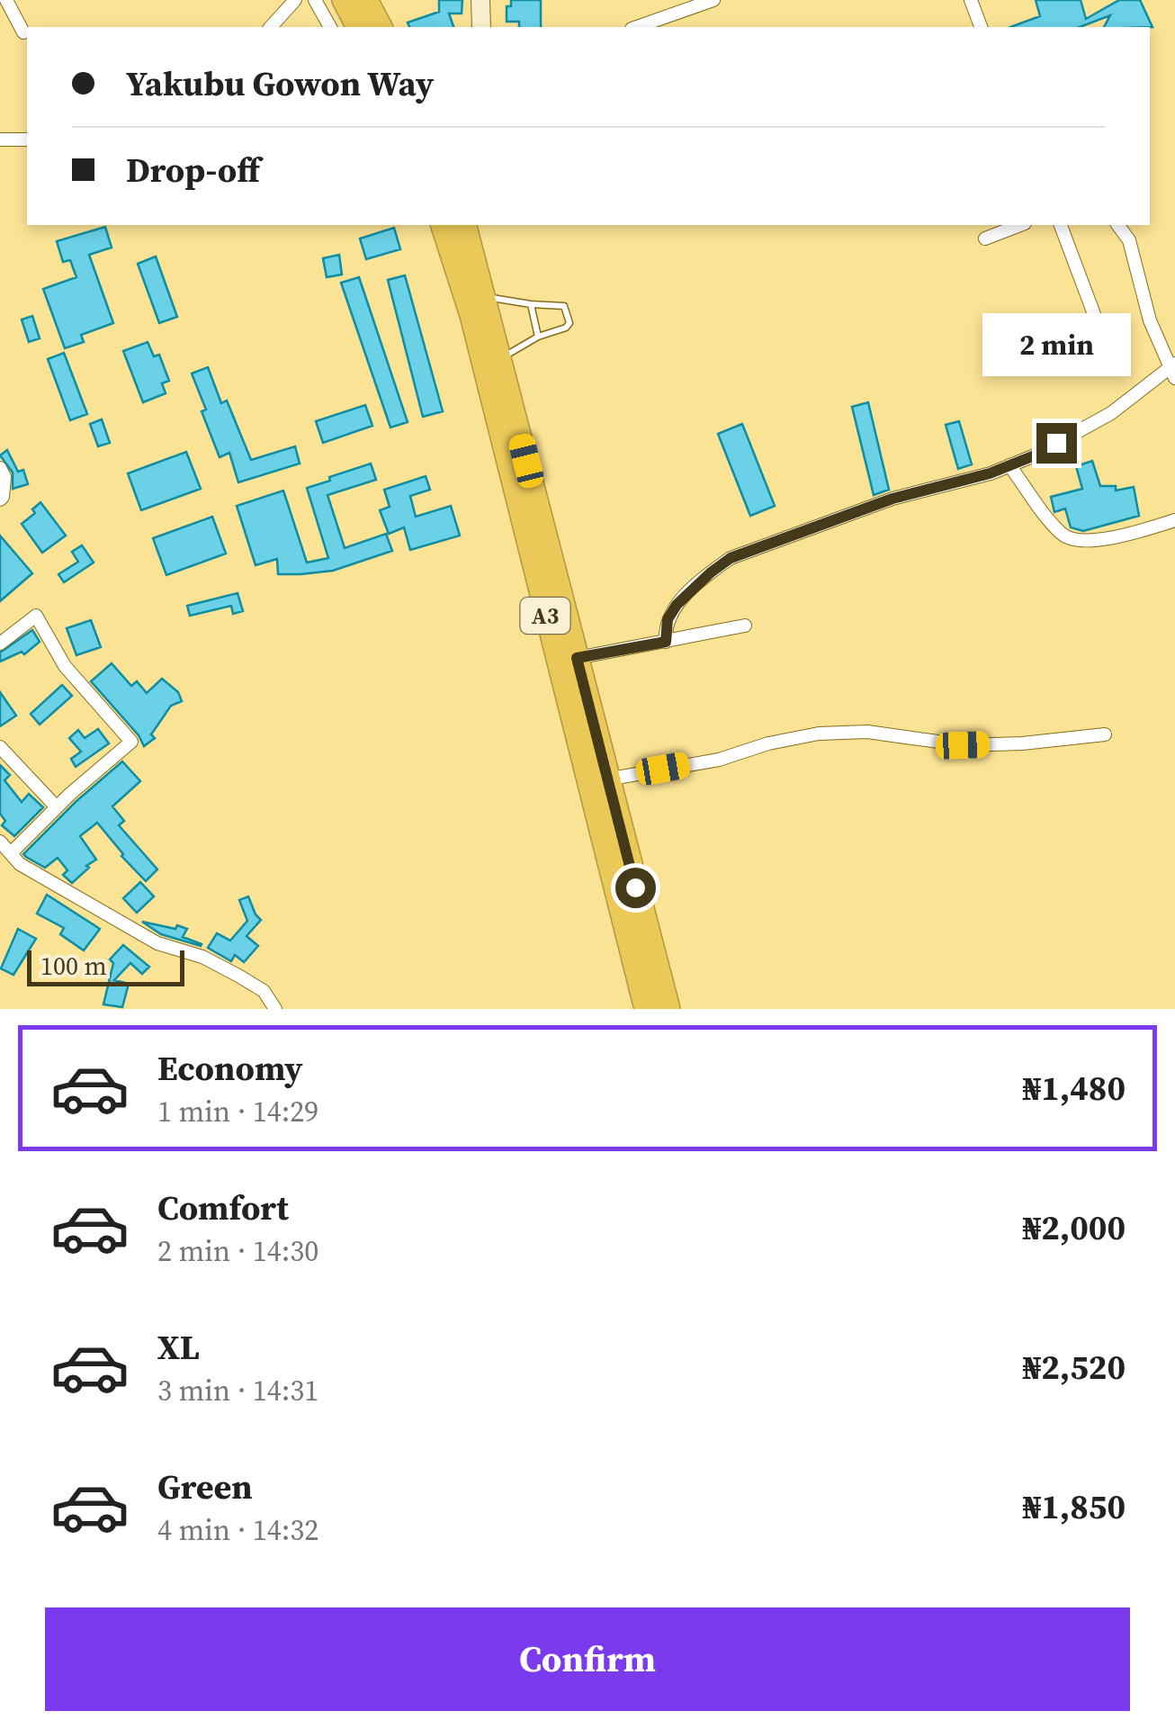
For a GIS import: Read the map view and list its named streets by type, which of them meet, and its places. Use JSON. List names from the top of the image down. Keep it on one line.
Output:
{"streets":{"highway":["A3"]},"scale_bar":"100 m","page":{"banner":["Yakubu Gowon Way","Drop-off"],"bubble":"2 min","scale":"100 m","list":[{"name":"Economy","note":"1 min · 14:29","value":"₦1,480"},{"name":"Comfort","note":"2 min · 14:30","value":"₦2,000"},{"name":"XL","note":"3 min · 14:31","value":"₦2,520"},{"name":"Green","note":"4 min · 14:32","value":"₦1,850"}],"buttons":"Confirm"}}
